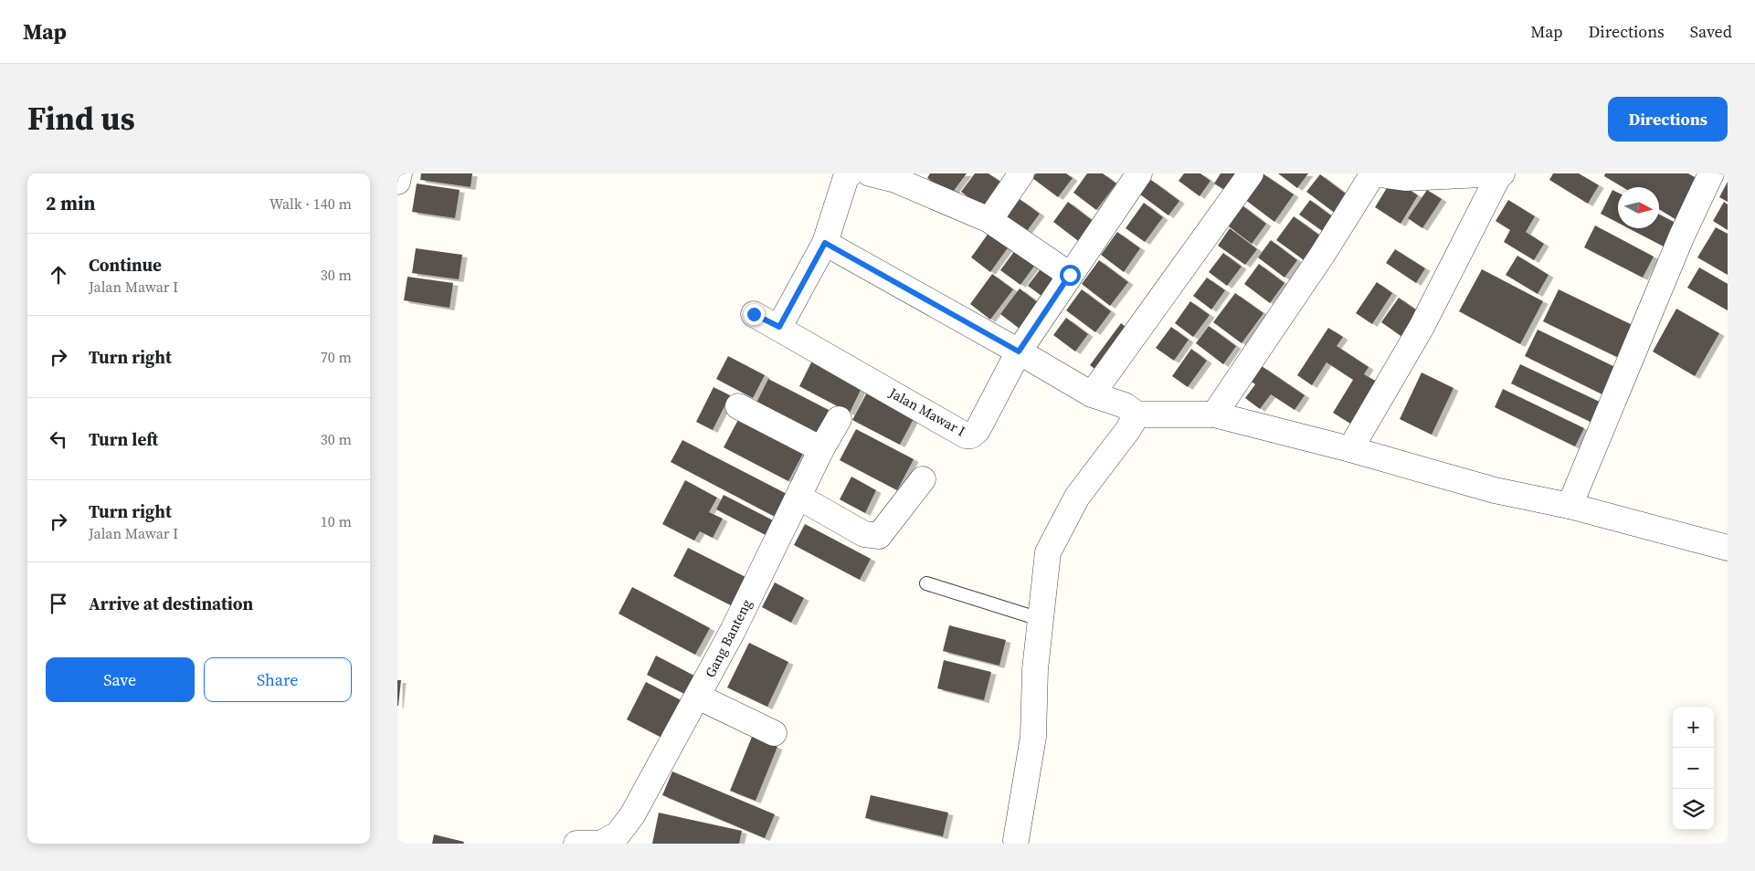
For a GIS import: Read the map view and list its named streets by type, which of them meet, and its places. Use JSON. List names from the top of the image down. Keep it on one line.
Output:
{"streets":{"street":["Jalan Mawar I","Gang Banteng"]},"north":"right","page":{"header":"Map","nav":["Map","Directions","Saved"],"title":"Find us","buttons":["Directions",["Save","Share"]],"heading":["2 min","Walk · 140 m"],"list":[["Continue","Jalan Mawar I","30 m"],["Turn right","70 m"],["Turn left","30 m"],["Turn right","Jalan Mawar I","10 m"],"Arrive at destination"],"map_buttons":["+","−"]}}
